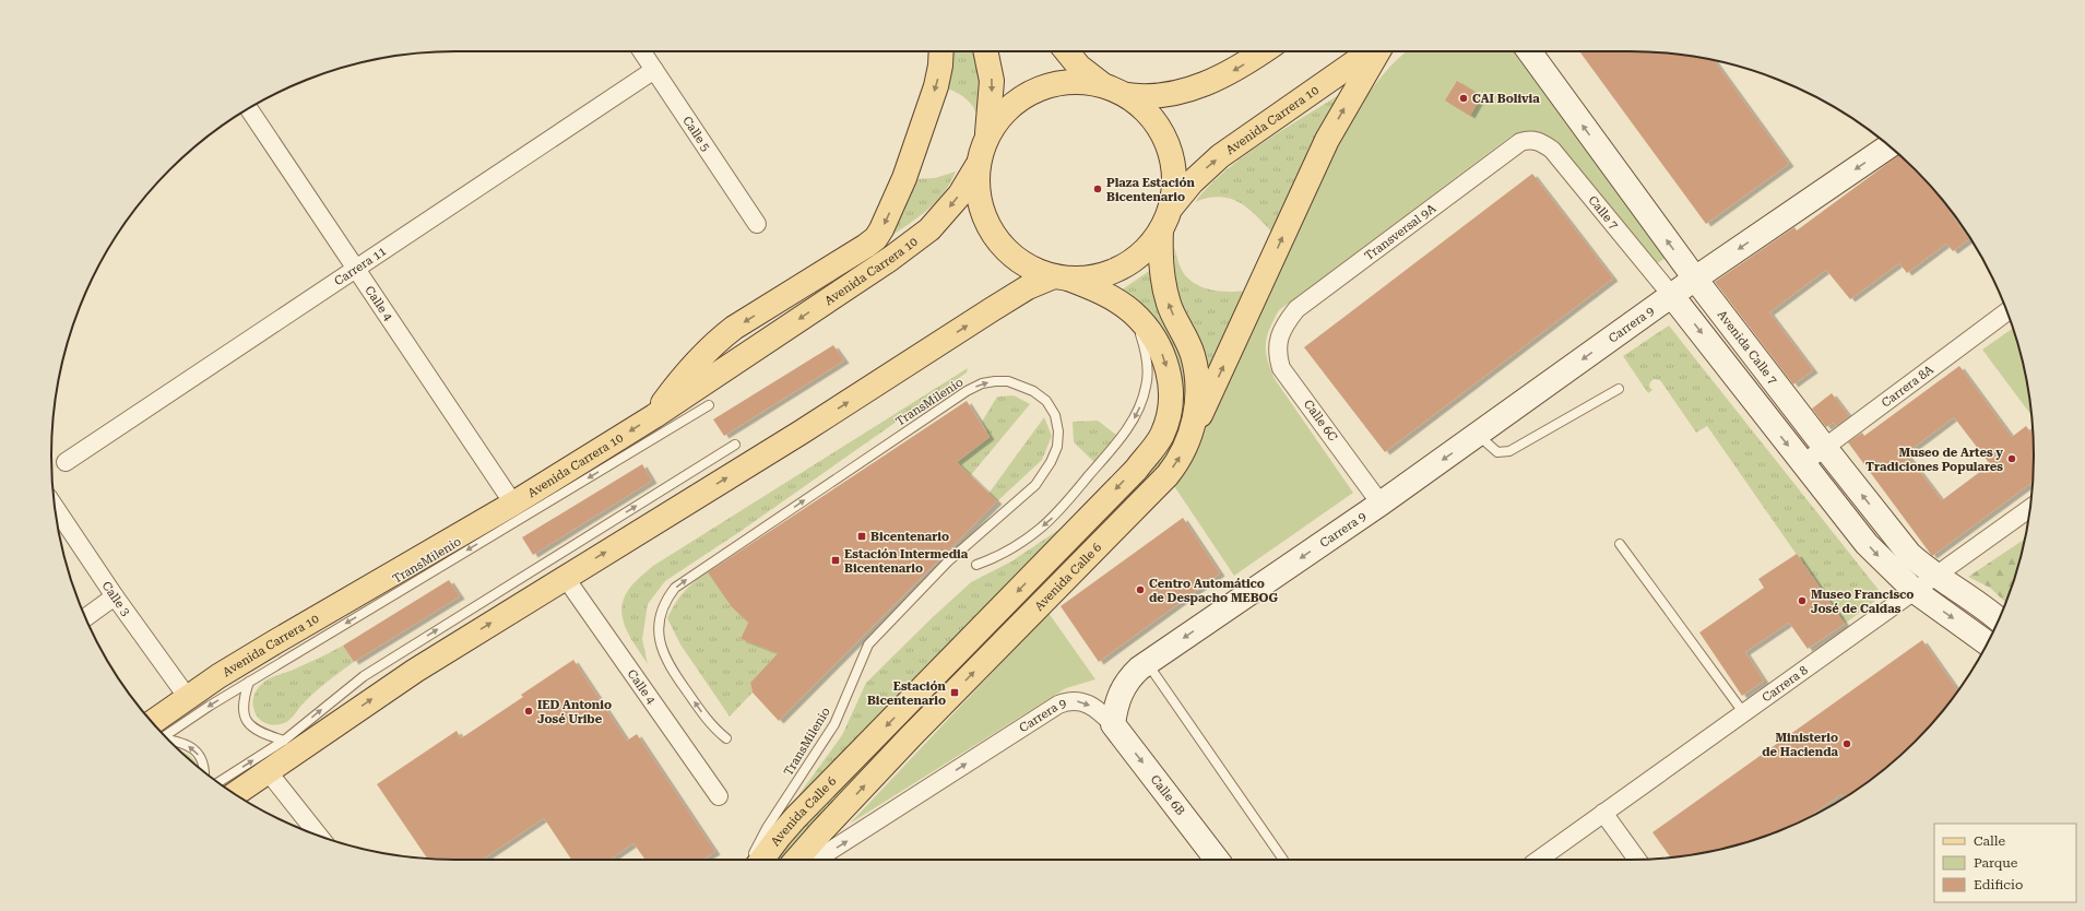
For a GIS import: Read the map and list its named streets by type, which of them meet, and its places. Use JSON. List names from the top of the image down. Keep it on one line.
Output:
{"streets":{"main road":["Avenida Carrera 10","Avenida Calle 6"],"street":["Calle 5","Calle 7","Transversal 9A","Carrera 11","Calle 4","Carrera 9","Avenida Calle 7","Carrera 8A","Calle 6C","Calle 3","Carrera 8","Calle 6B"],"lane":["TransMilenio"]},"crossings":[["Avenida Carrera 10","Calle 4"],["Avenida Carrera 10","Avenida Calle 6"],["Avenida Carrera 10","Calle 3"],["Calle 5","Carrera 11"],["Calle 7","Transversal 9A"],["Calle 7","Carrera 9"],["Transversal 9A","Calle 6C"],["Carrera 11","Calle 4"],["Carrera 9","Avenida Calle 7"],["Carrera 9","Calle 6C"],["Carrera 9","Calle 6B"],["Avenida Calle 7","Carrera 8A"],["Avenida Calle 7","Carrera 8"]],"one_way":["Calle 6B"],"places":{"other":["CAI Bolivia","Plaza Estación Bicentenario","Museo de Artes y Tradiciones Populares","Centro Automático de Despacho MEBOG","Museo Francisco José de Caldas","IED Antonio José Uribe","Ministerio de Hacienda"],"transit":["Bicentenario","Estación Intermedia Bicentenario","Estación Bicentenario"]},"legend":["Calle","Parque","Edificio"]}
